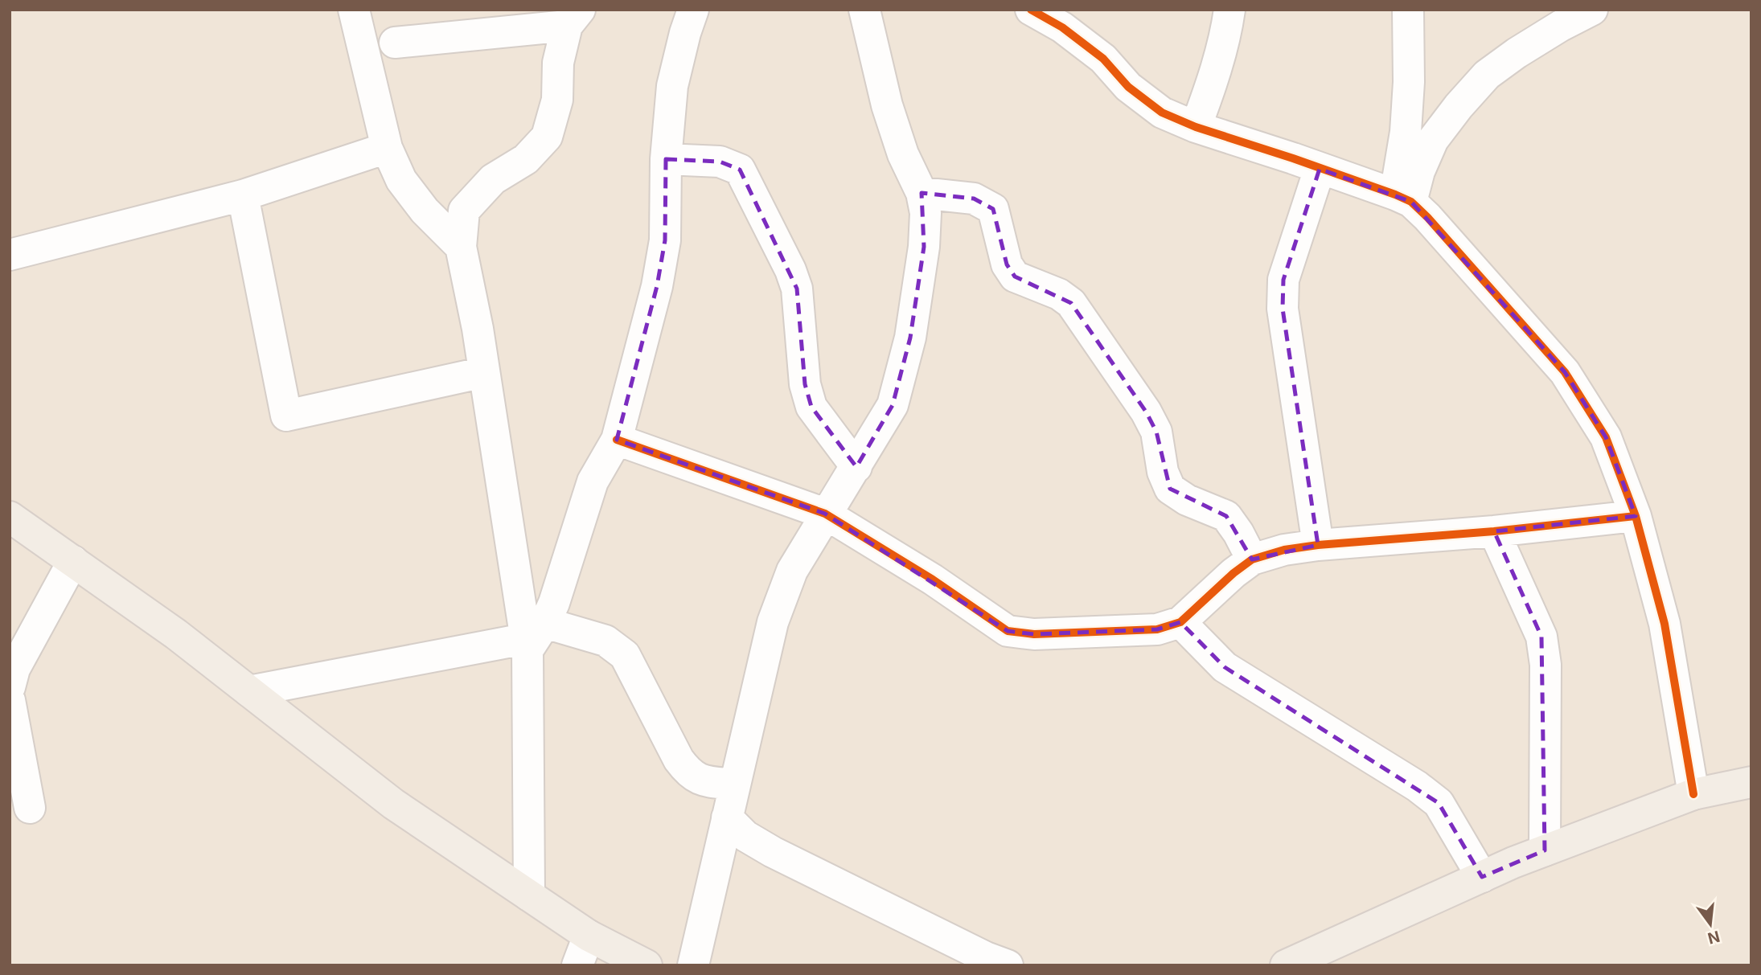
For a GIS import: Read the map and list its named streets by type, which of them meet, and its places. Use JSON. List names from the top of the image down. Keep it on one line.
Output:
{"north":"bottom"}
